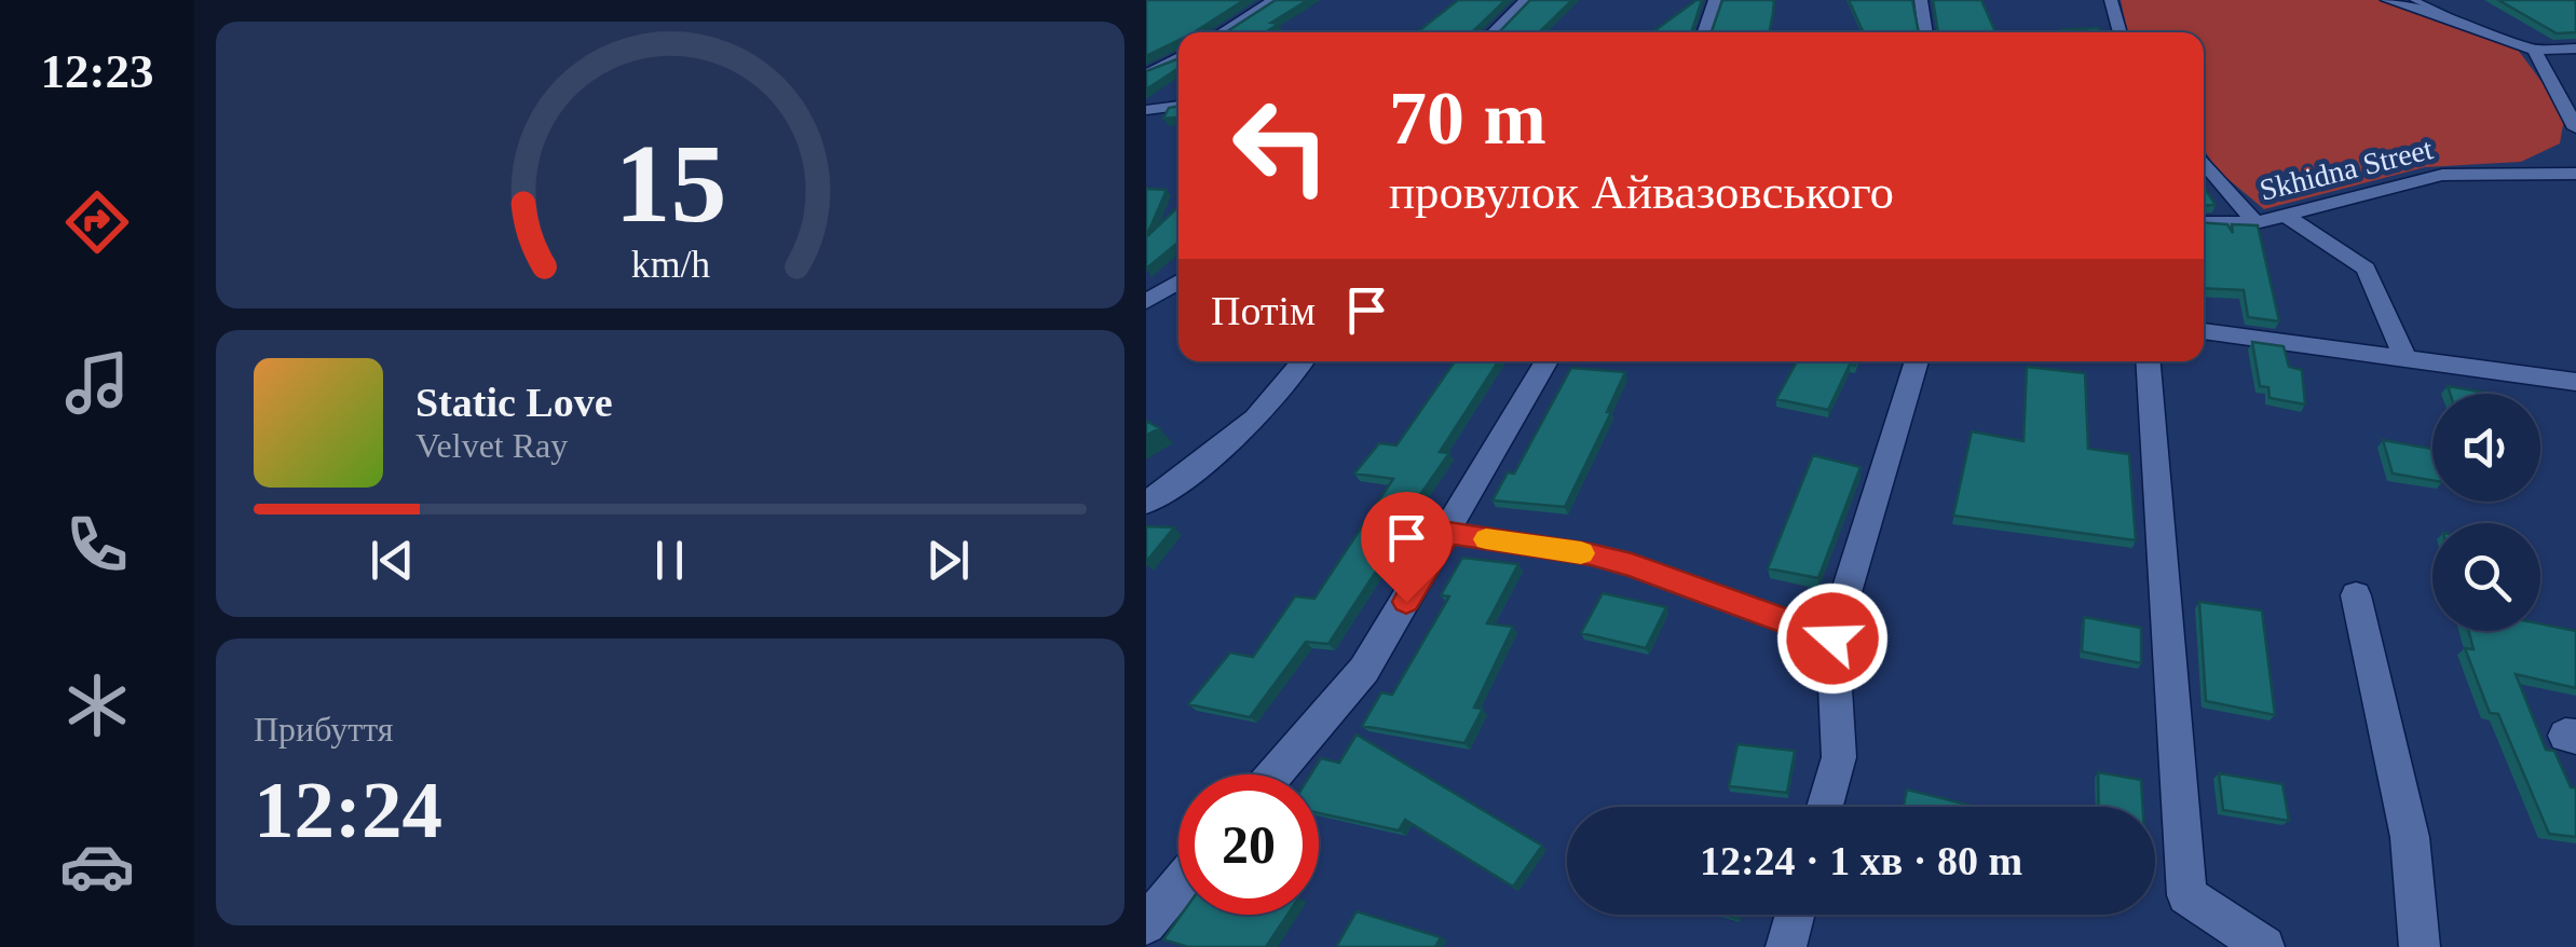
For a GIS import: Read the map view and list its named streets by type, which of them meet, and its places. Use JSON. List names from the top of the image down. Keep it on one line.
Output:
{"streets":{"street":["Skhidna Street"]},"page":{"tabs":"12:23","turn":["70 m","провулок Айвазовського"],"then":"Потім","song":["Static Love","Velvet Ray"],"tile":["Прибуття","12:24"],"limit":"20","trip":"12:24 · 1 хв · 80 m","gauge":["15","km/h"]}}
